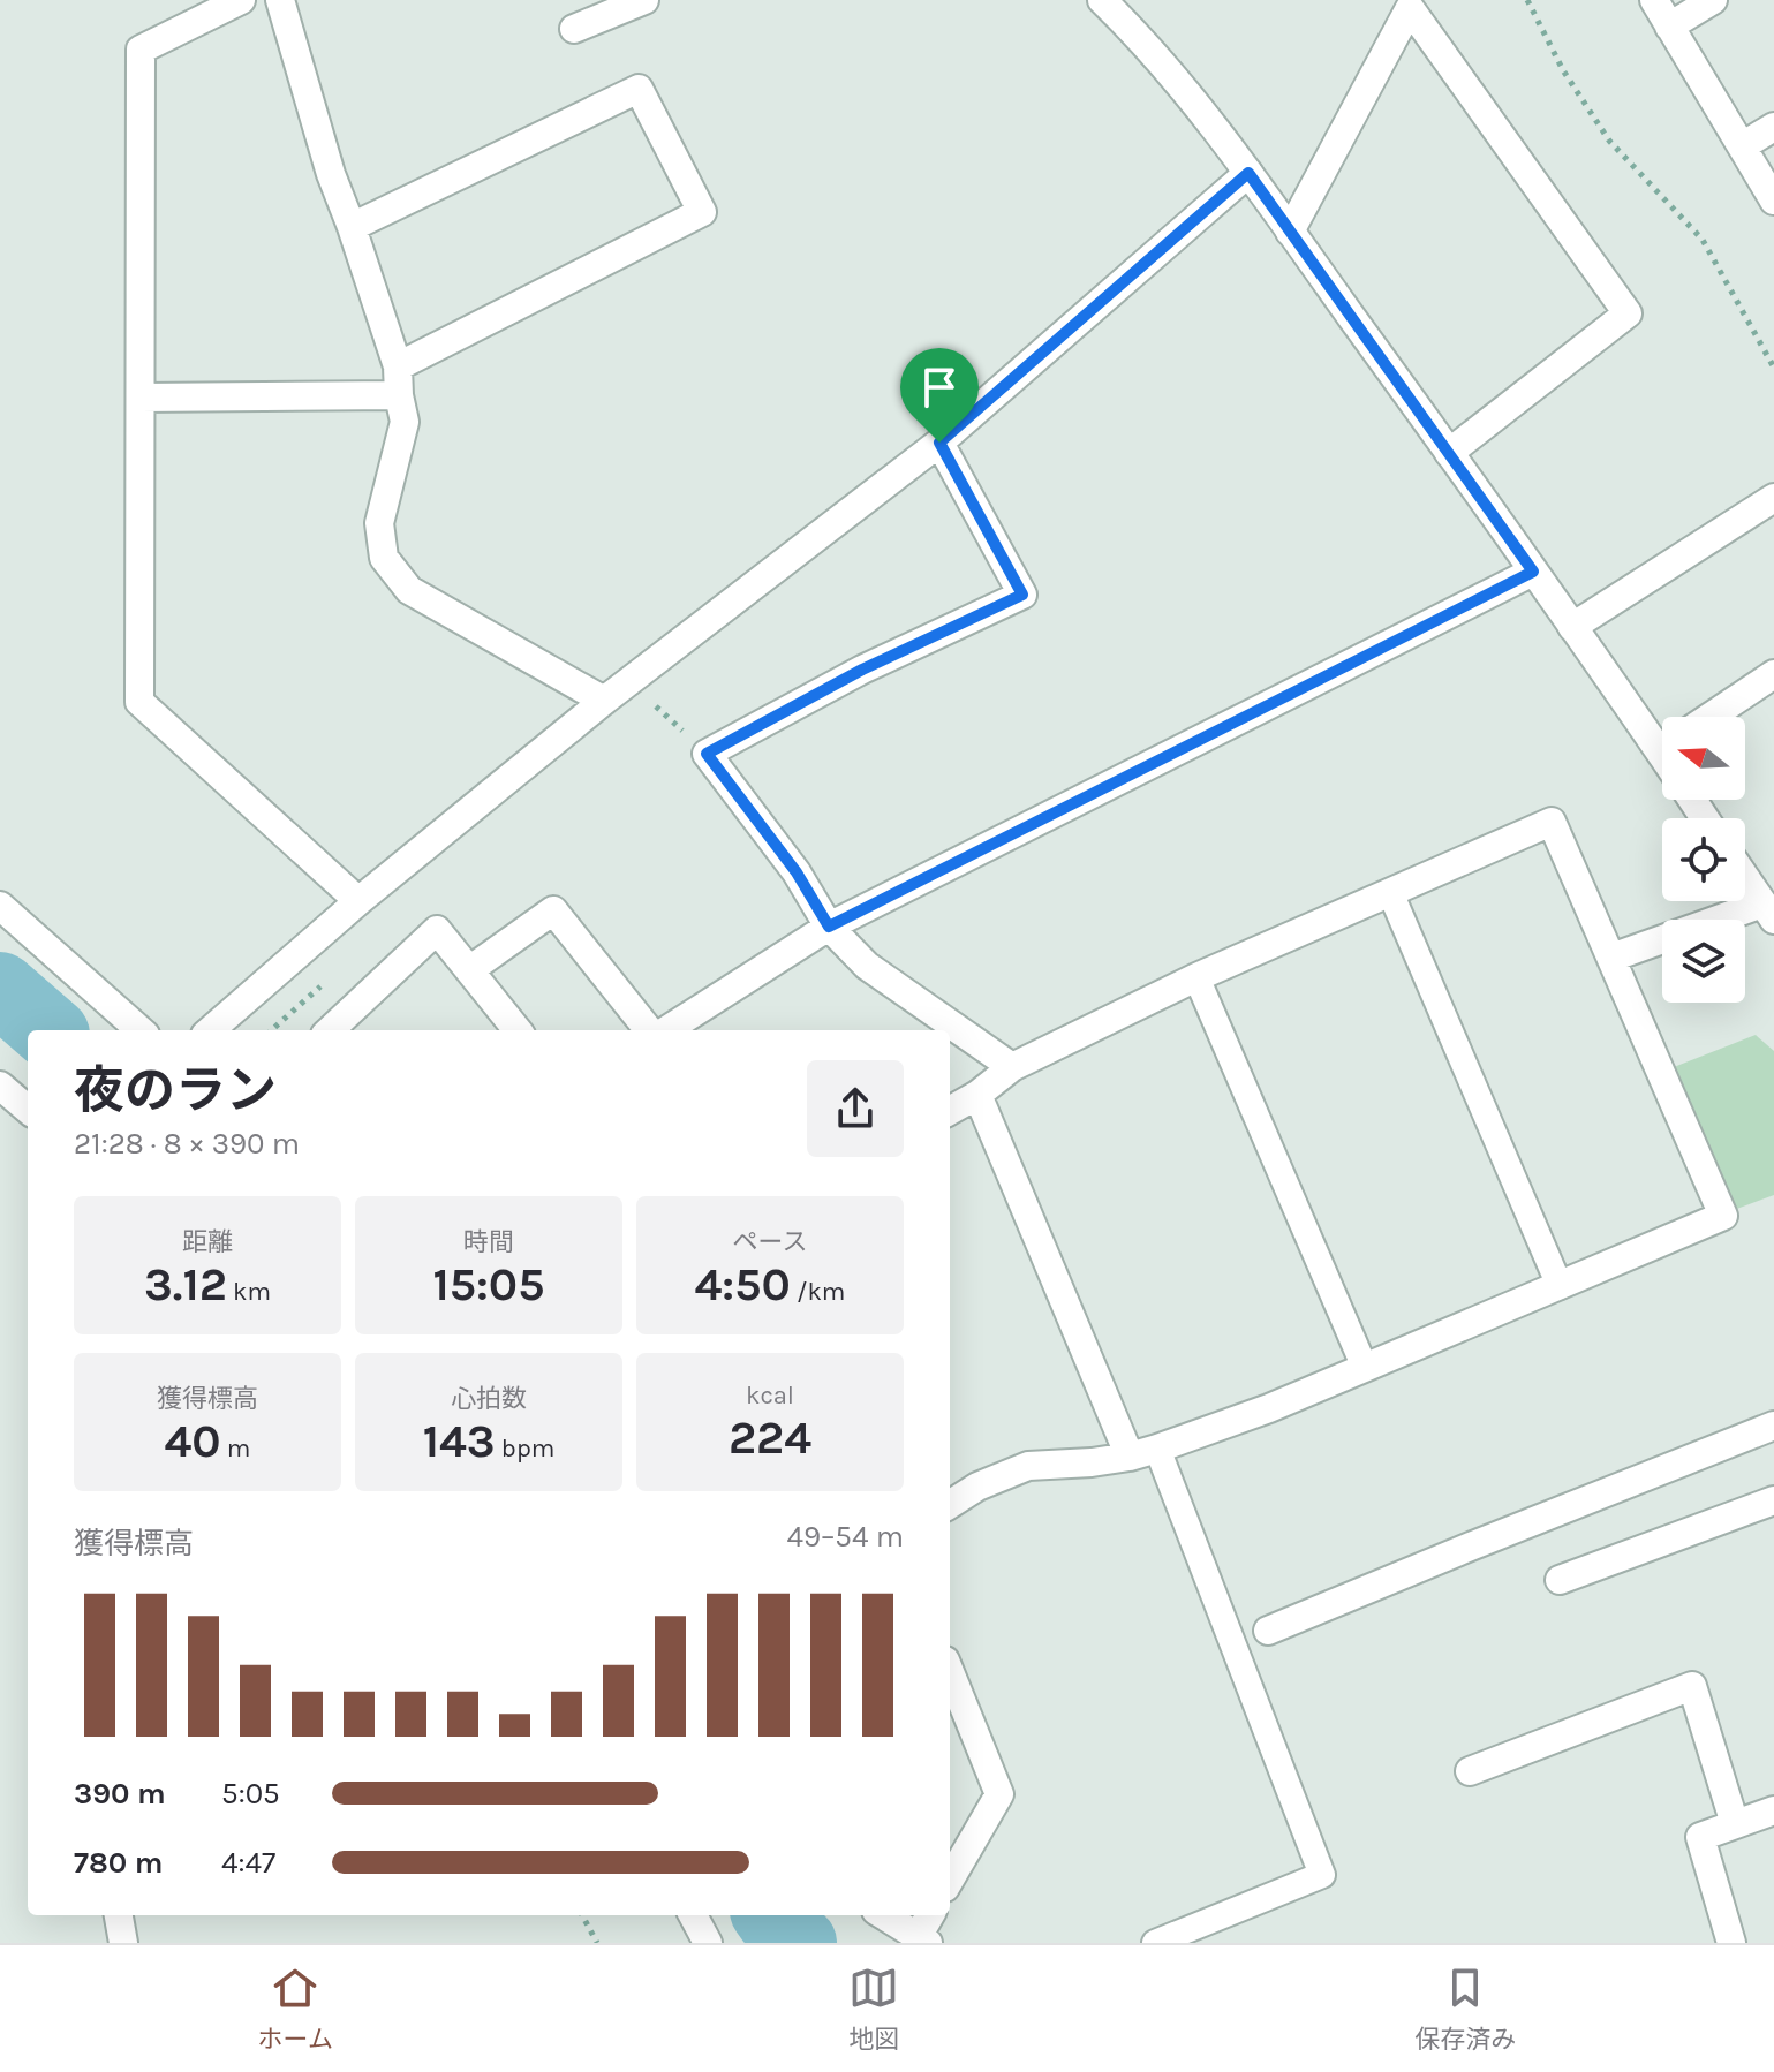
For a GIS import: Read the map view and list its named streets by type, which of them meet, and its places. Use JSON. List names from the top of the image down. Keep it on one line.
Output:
{"north":"left","page":{"heading":["夜のラン","21:28 · 8 × 390 m"],"stats":[["距離","3.12 km"],["時間","15:05"],["ペース","4:50 /km"],["獲得標高","40 m"],["心拍数","143 bpm"],["kcal","224"]],"chart":["獲得標高","49–54 m"],"list":[{"name":"390 m","note":"5:05"},{"name":"780 m","note":"4:47"}],"tabs":["ホーム","地図","保存済み"]}}
